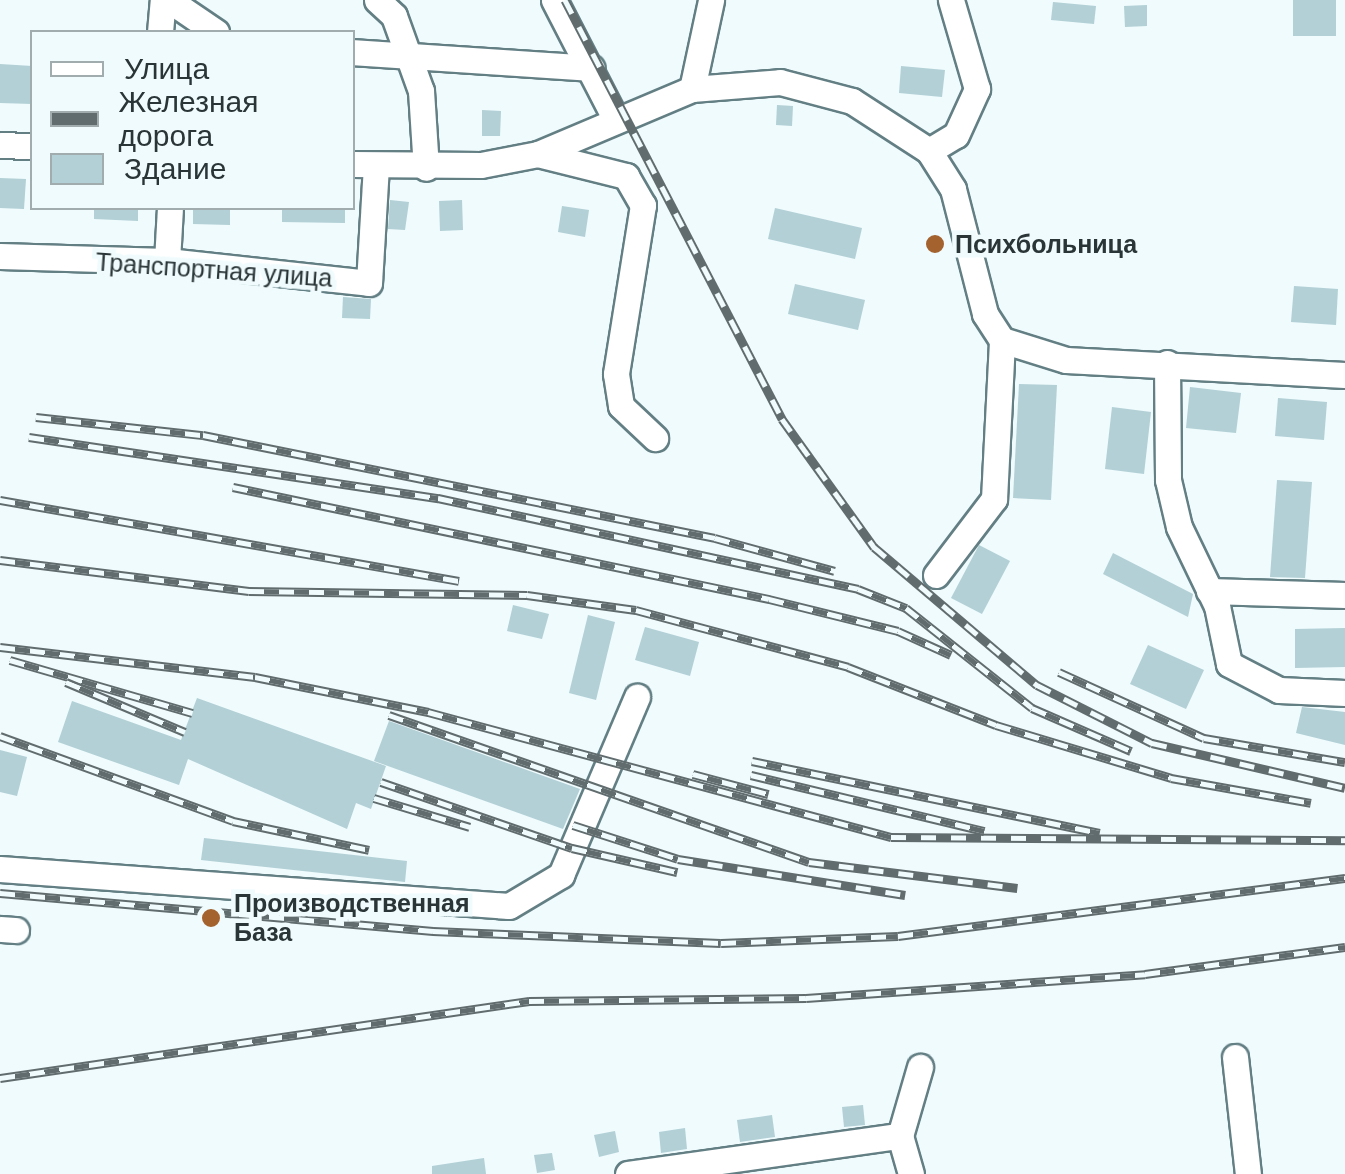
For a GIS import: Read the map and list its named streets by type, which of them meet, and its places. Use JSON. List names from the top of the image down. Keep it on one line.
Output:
{"streets":{"street":["Транспортная улица"]},"places":["Психбольница","Производственная База"],"legend":["Улица","Железная дорога","Здание"]}
